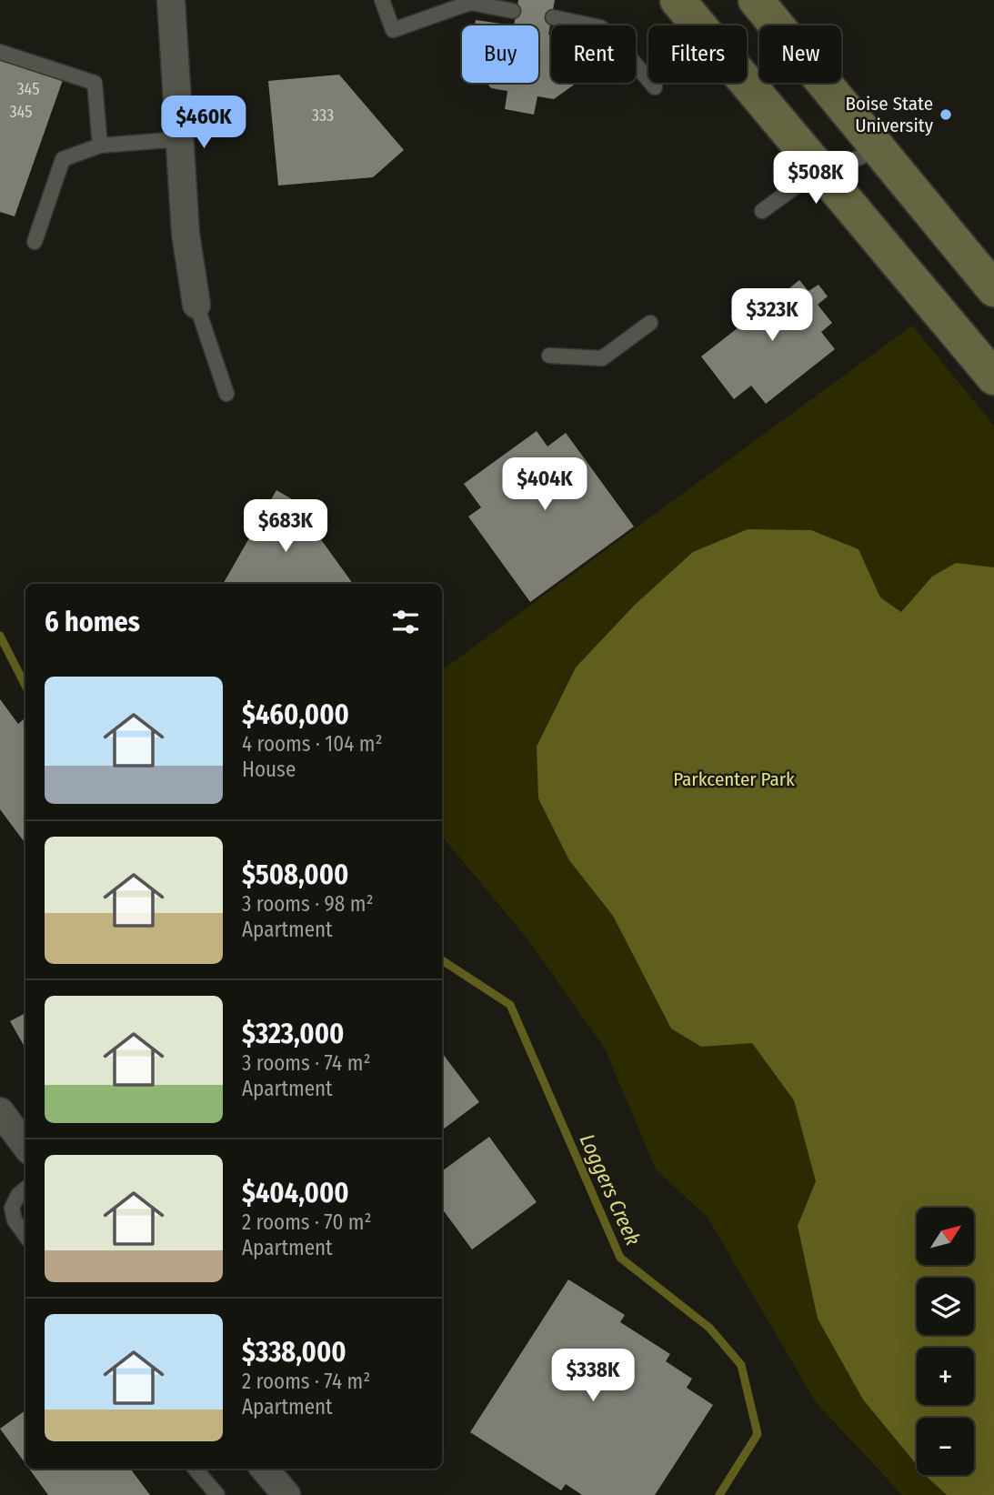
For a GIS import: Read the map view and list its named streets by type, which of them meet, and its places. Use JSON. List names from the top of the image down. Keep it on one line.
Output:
{"water":["Loggers Creek"],"parks":["Parkcenter Park"],"places":["Boise State University"],"house_numbers":["345","345","333"],"north":"top right","page":{"chip":["Buy","Rent","Filters","New"],"price":["$460K","$508K","$323K","$404K","$683K","$338K"],"heading":"6 homes","list":[{"name":"$460,000","note":"4 rooms · 104 m² · House"},{"name":"$508,000","note":"3 rooms · 98 m² · Apartment"},{"name":"$323,000","note":"3 rooms · 74 m² · Apartment"},{"name":"$404,000","note":"2 rooms · 70 m² · Apartment"},{"name":"$338,000","note":"2 rooms · 74 m² · Apartment"}],"map_buttons":["+","−"]}}
